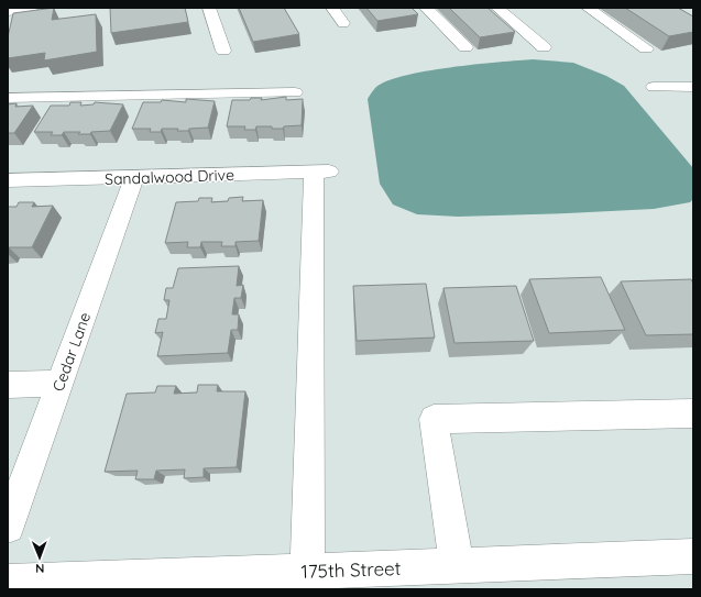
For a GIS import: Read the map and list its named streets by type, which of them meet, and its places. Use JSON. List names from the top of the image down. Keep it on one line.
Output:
{"streets":{"street":["Sandalwood Drive","Cedar Lane","175th Street"]},"crossings":[["Sandalwood Drive","Cedar Lane"],["Sandalwood Drive","175th Street"]],"north":"bottom"}
